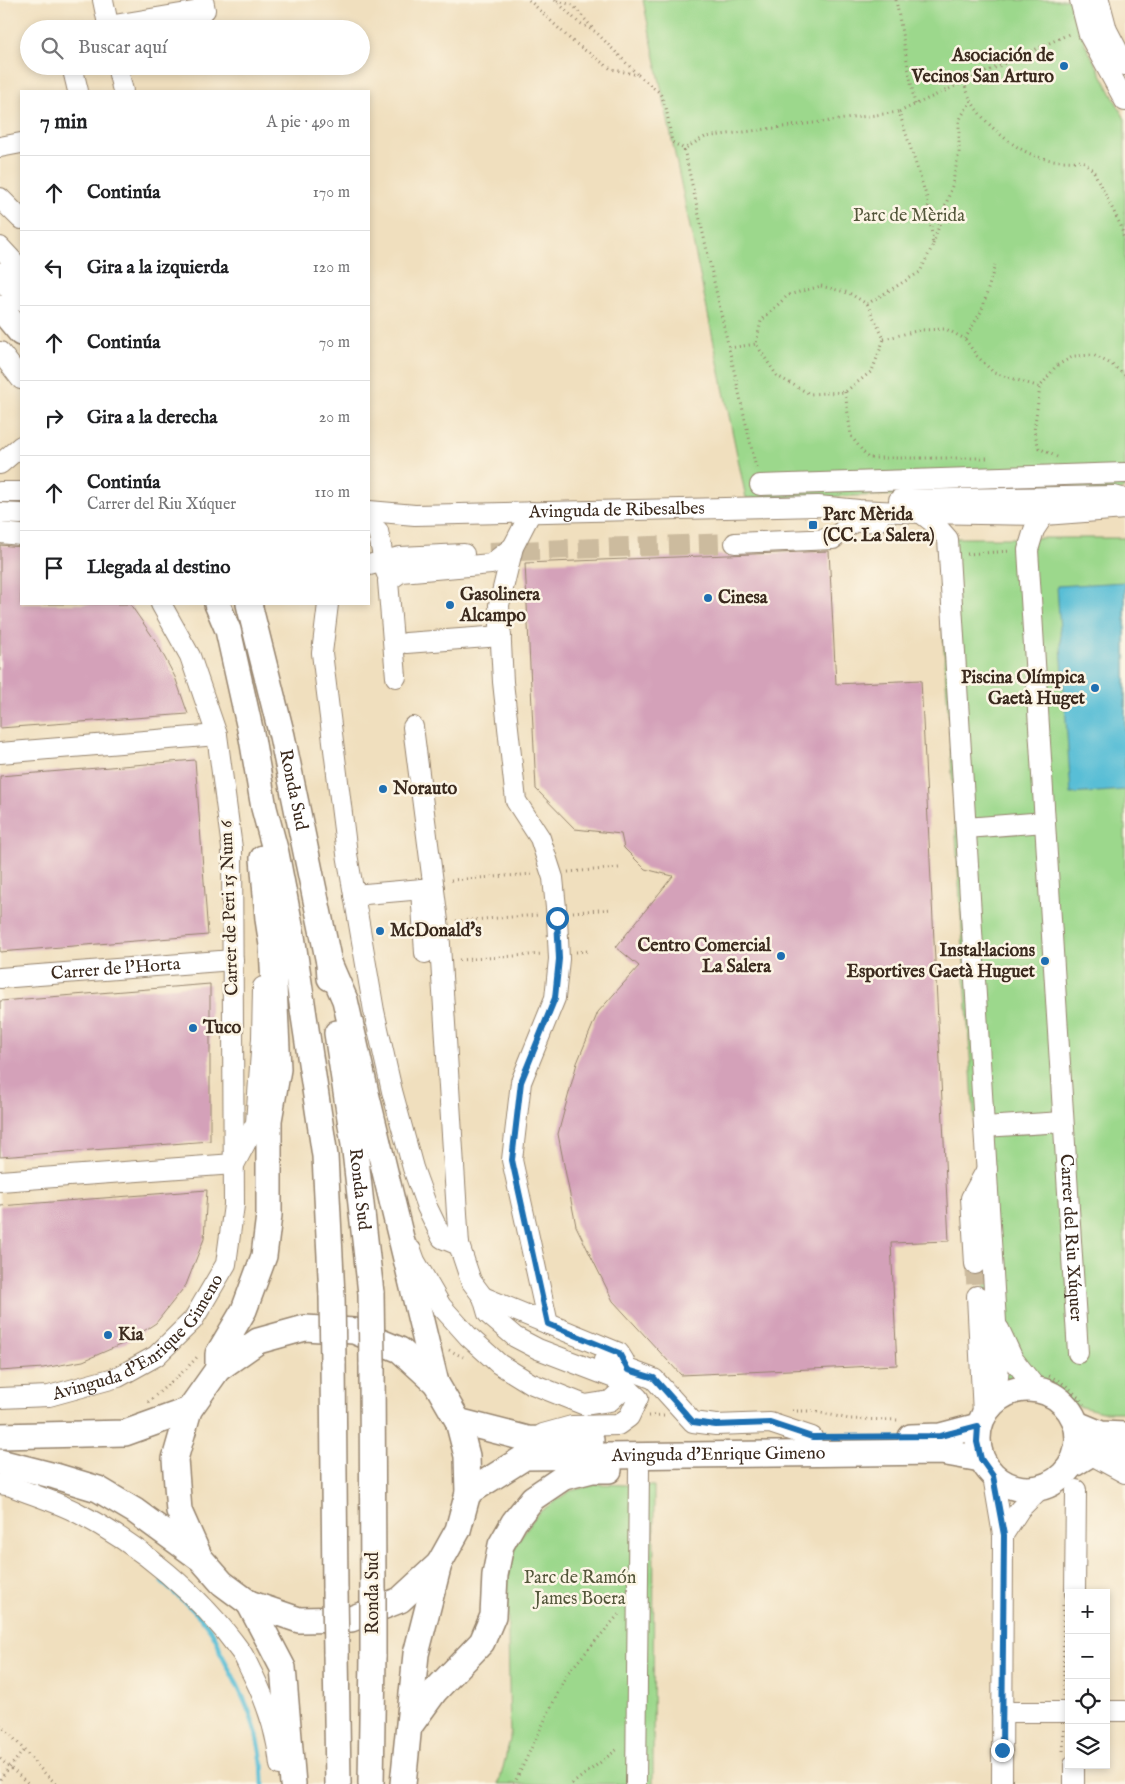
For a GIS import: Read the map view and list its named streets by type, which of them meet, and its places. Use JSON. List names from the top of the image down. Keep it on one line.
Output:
{"streets":{"main road":["Ronda Sud","Avinguda d'Enrique Gimeno"],"street":["Avinguda de Ribesalbes","Carrer de Peri 15 Num 6","Carrer de l'Horta","Carrer del Riu Xúquer"]},"crossings":[["Avinguda de Ribesalbes","Carrer del Riu Xúquer"],["Carrer de Peri 15 Num 6","Carrer de l'Horta"],["Carrer de Peri 15 Num 6","Avinguda d'Enrique Gimeno"]],"parks":["Parc de Mèrida","Parc de Ramón James Boera"],"places":{"other":["Asociación de Vecinos San Arturo","Cinesa","Gasolinera Alcampo","Piscina Olímpica Gaetà Huget","Norauto","McDonald's","Centro Comercial La Salera","Instal·lacions Esportives Gaetà Huguet","Tuco","Kia"],"transit":["Parc Mèrida (CC. La Salera)"]},"page":{"search":"Buscar aquí","heading":["7 min","A pie · 490 m"],"list":[["Continúa","170 m"],["Gira a la izquierda","120 m"],["Continúa","70 m"],["Gira a la derecha","20 m"],["Continúa","Carrer del Riu Xúquer","110 m"],"Llegada al destino"],"map_buttons":["+","−"]}}
